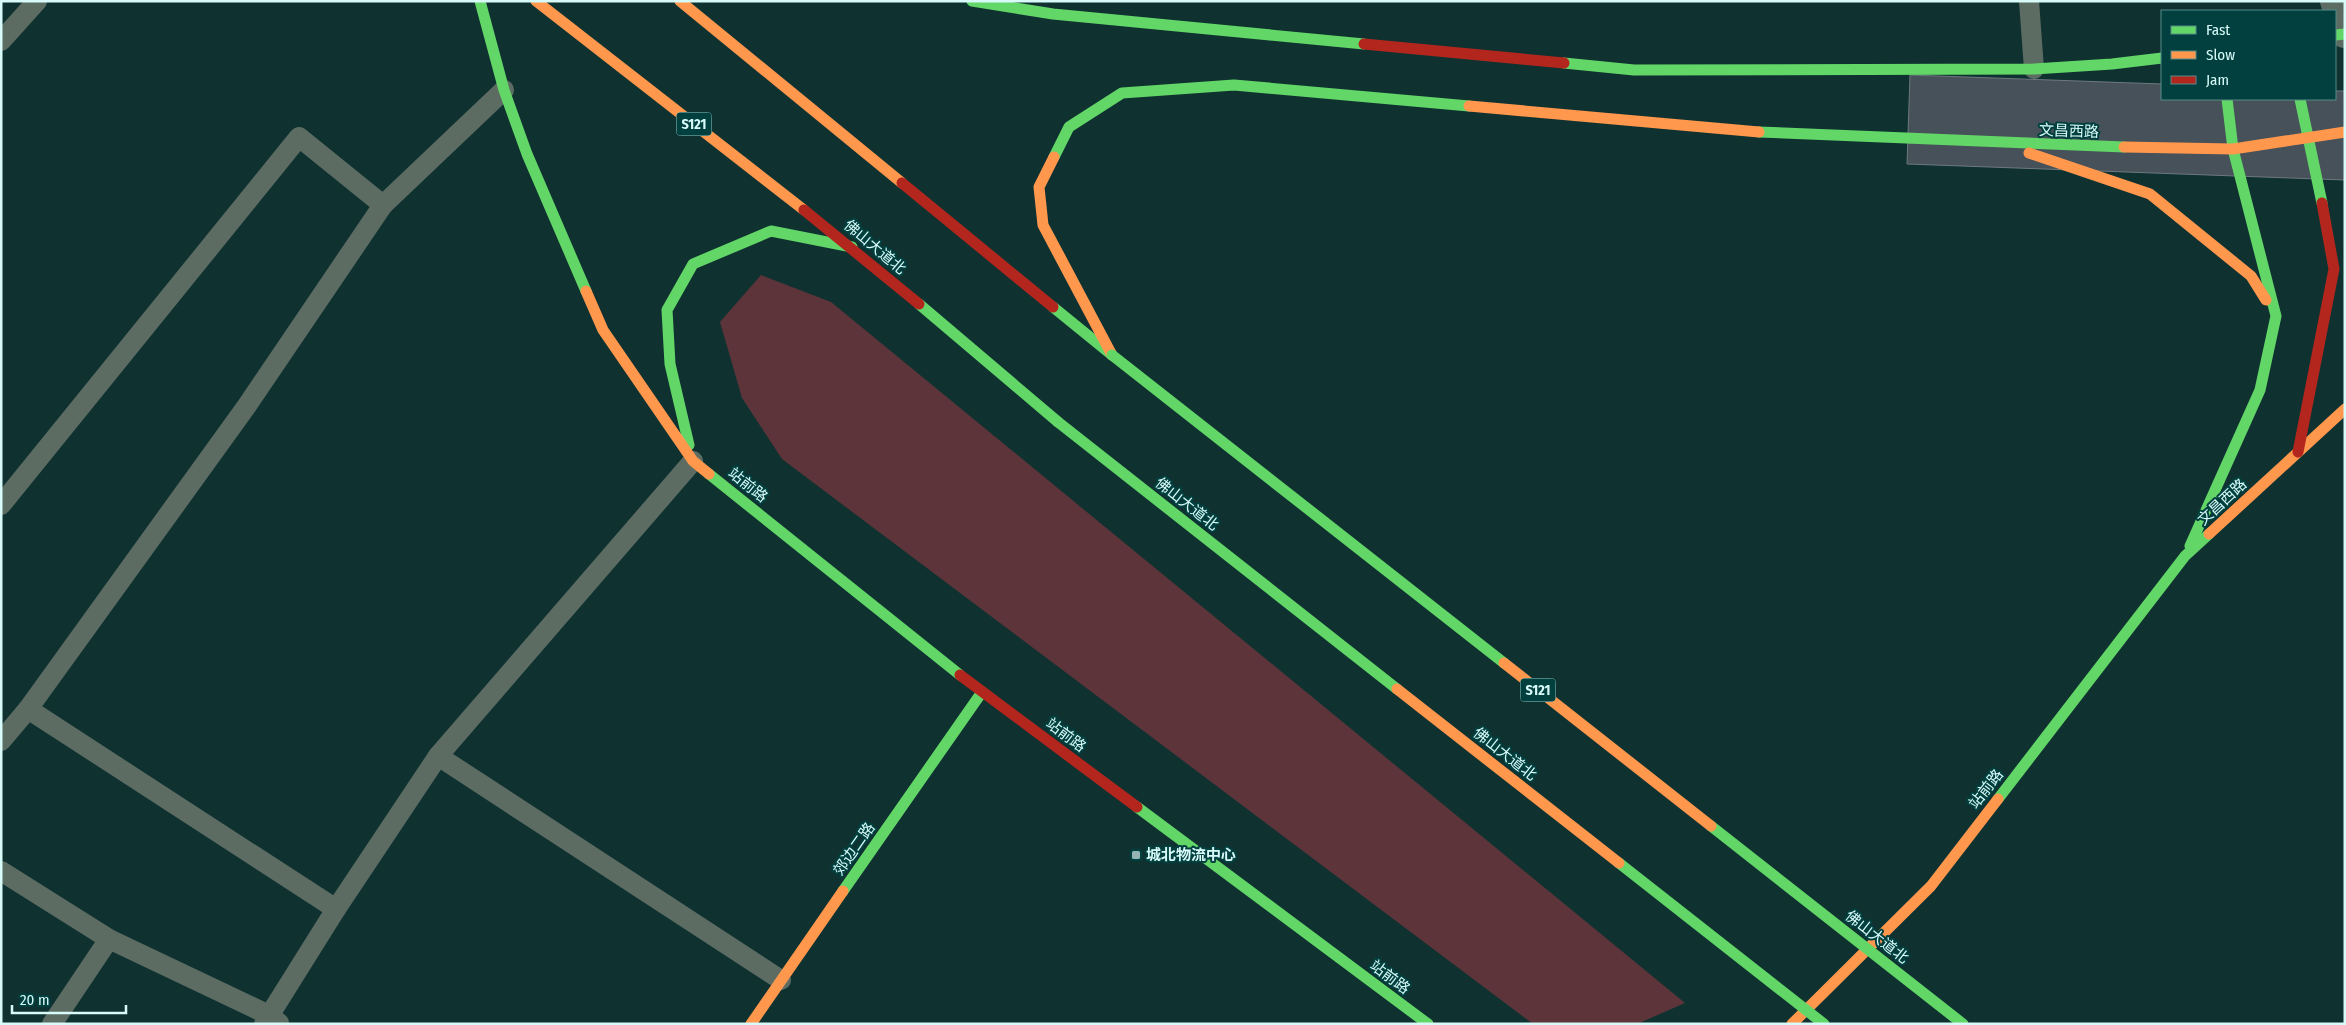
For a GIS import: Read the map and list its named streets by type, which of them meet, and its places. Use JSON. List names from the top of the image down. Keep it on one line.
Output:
{"streets":{"main road":["S121","文昌西路","佛山大道北","站前路","郊边二路"]},"crossings":[["文昌西路","佛山大道北"],["文昌西路","站前路"],["站前路","郊边二路"]],"places":{"transit":["城北物流中心"]},"legend":["Fast","Slow","Jam"],"scale_bar":"20 m"}
